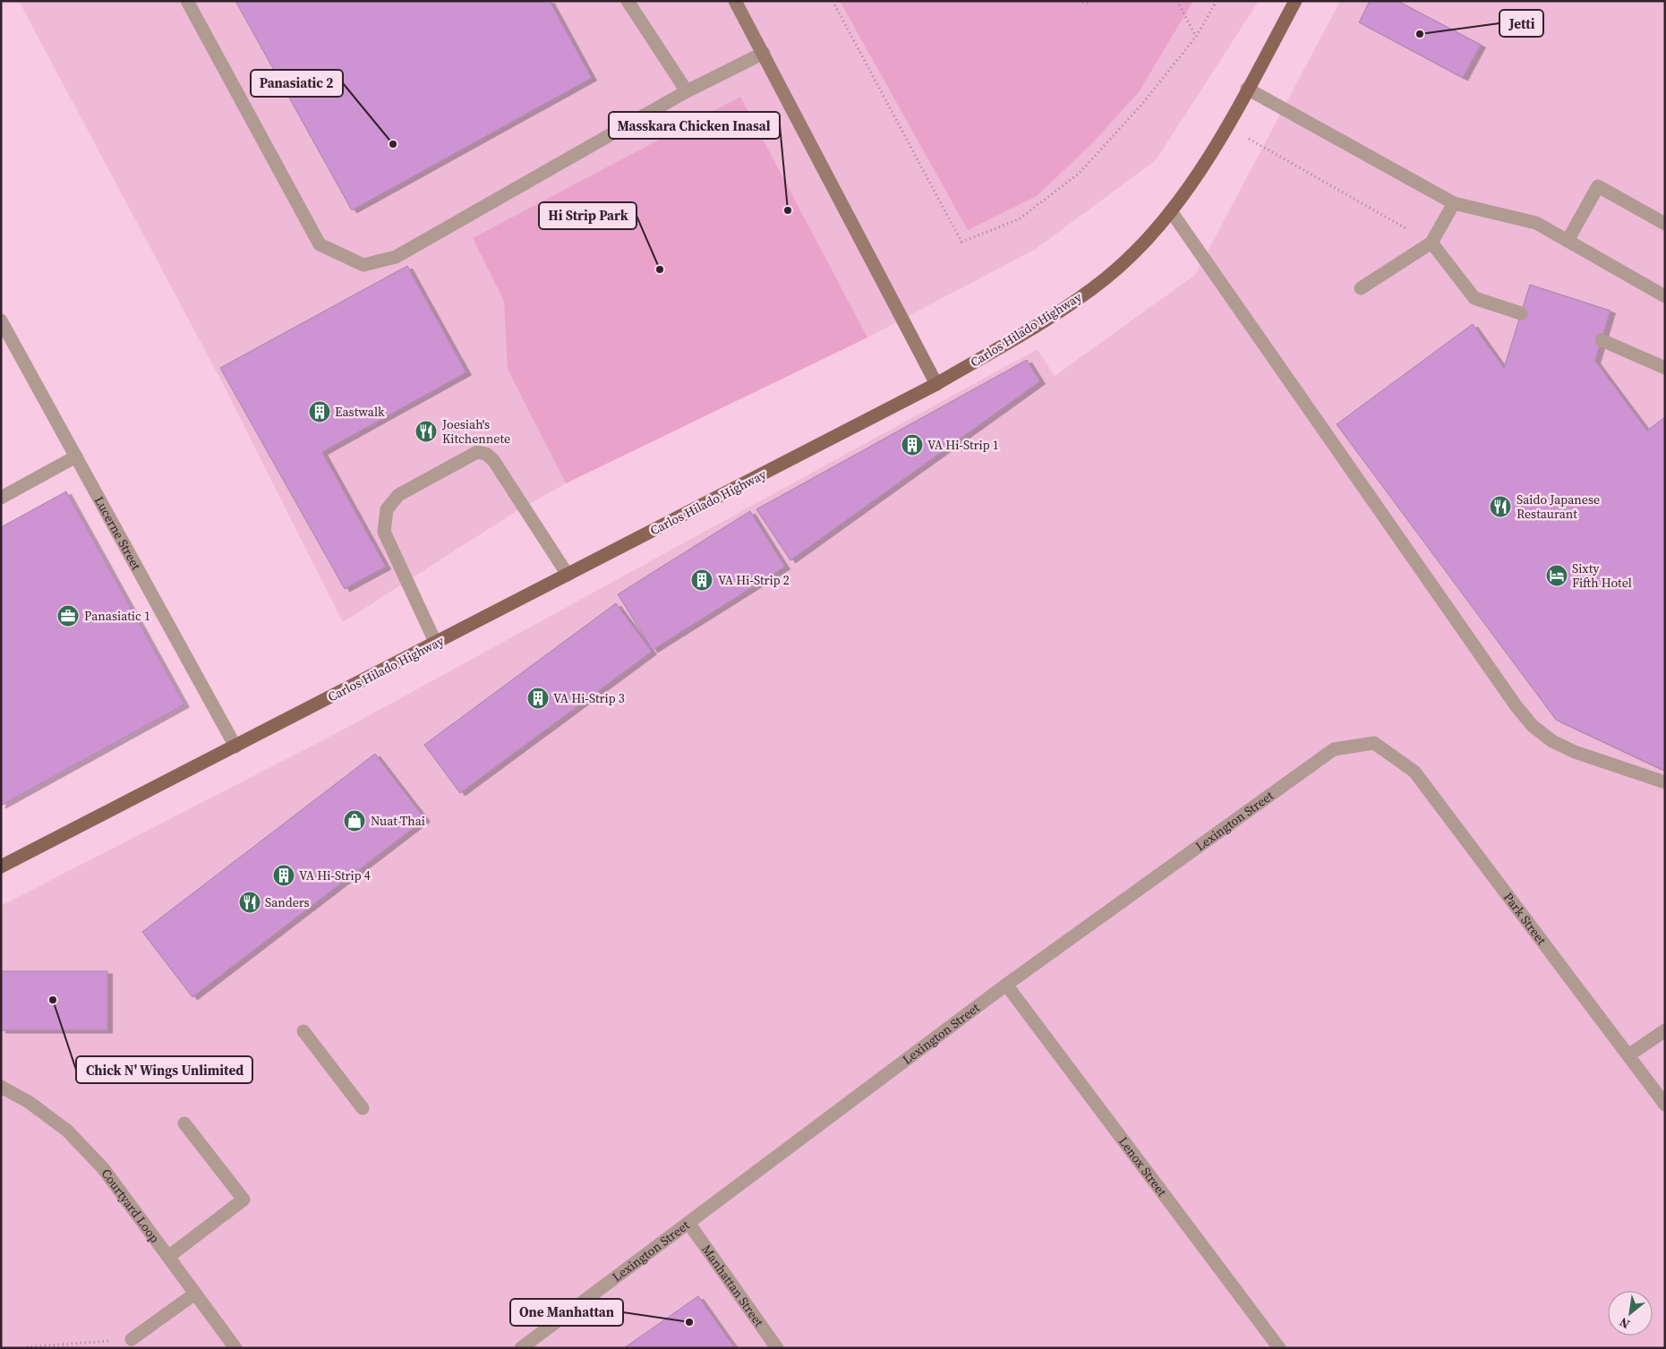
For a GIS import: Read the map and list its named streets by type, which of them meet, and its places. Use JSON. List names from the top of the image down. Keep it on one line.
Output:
{"streets":{"main road":["Carlos Hilado Highway"],"street":["Lucerne Street","Lexington Street","Park Street","Lenox Street","Courtyard Loop","Manhattan Street"]},"crossings":[["Carlos Hilado Highway","Lucerne Street"],["Lexington Street","Park Street"],["Lexington Street","Lenox Street"],["Lexington Street","Manhattan Street"]],"places":{"other":["Jetti","Panasiatic 2","Masskara Chicken Inasal","Hi Strip Park","Chick N' Wings Unlimited","One Manhattan"],"building":["Eastwalk","VA Hi-Strip 1","VA Hi-Strip 2","VA Hi-Strip 3","VA Hi-Strip 4"],"restaurant":["Joesiah's Kitchennete","Saido Japanese Restaurant","Sanders"],"hotel":["Sixty Fifth Hotel"],"office":["Panasiatic 1"],"shop":["Nuat Thai"]},"north":"bottom left"}
